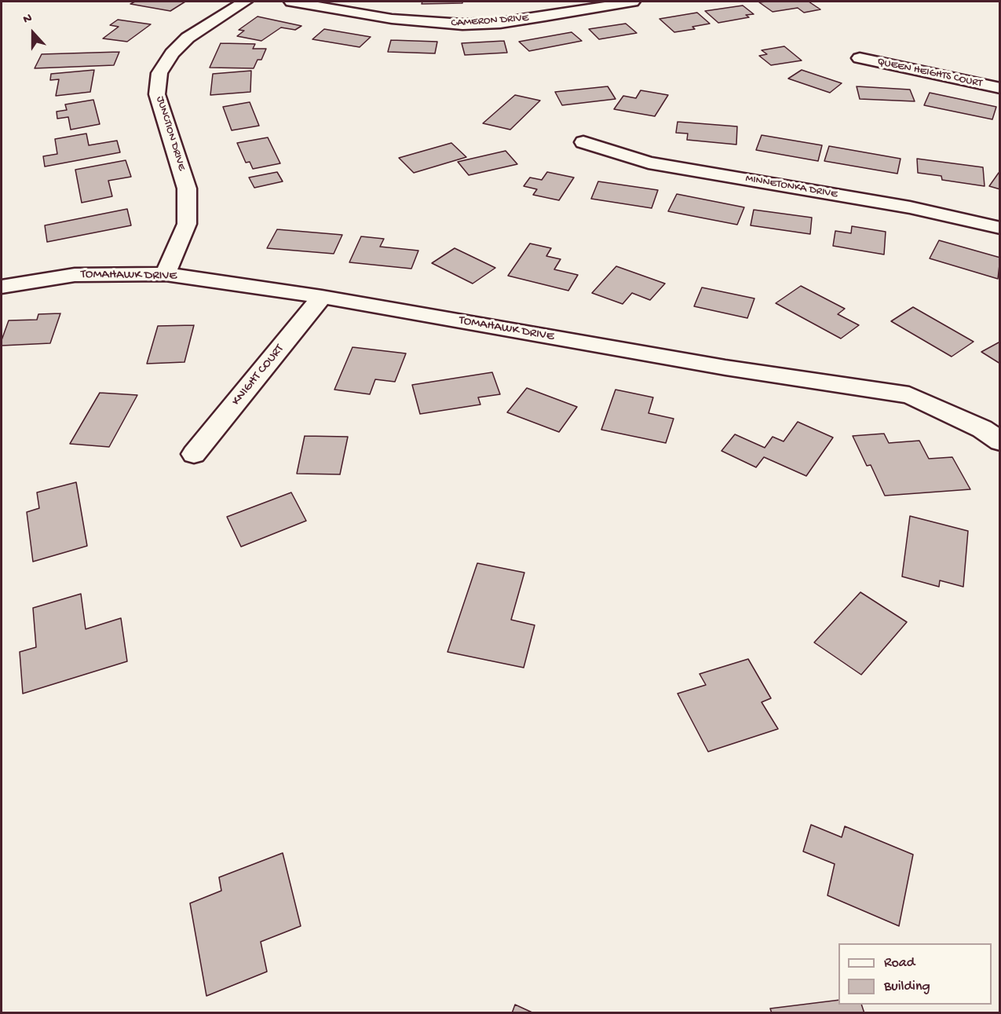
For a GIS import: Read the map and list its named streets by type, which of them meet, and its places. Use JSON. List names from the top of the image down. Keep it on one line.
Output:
{"streets":{"street":["CAMERON DRIVE","QUEEN HEIGHTS COURT","JUNCTION DRIVE","MINNETONKA DRIVE","TOMAHAWK DRIVE","KNIGHT COURT"]},"crossings":[["JUNCTION DRIVE","TOMAHAWK DRIVE"],["TOMAHAWK DRIVE","KNIGHT COURT"]],"legend":["Road","Building"],"north":"top"}
